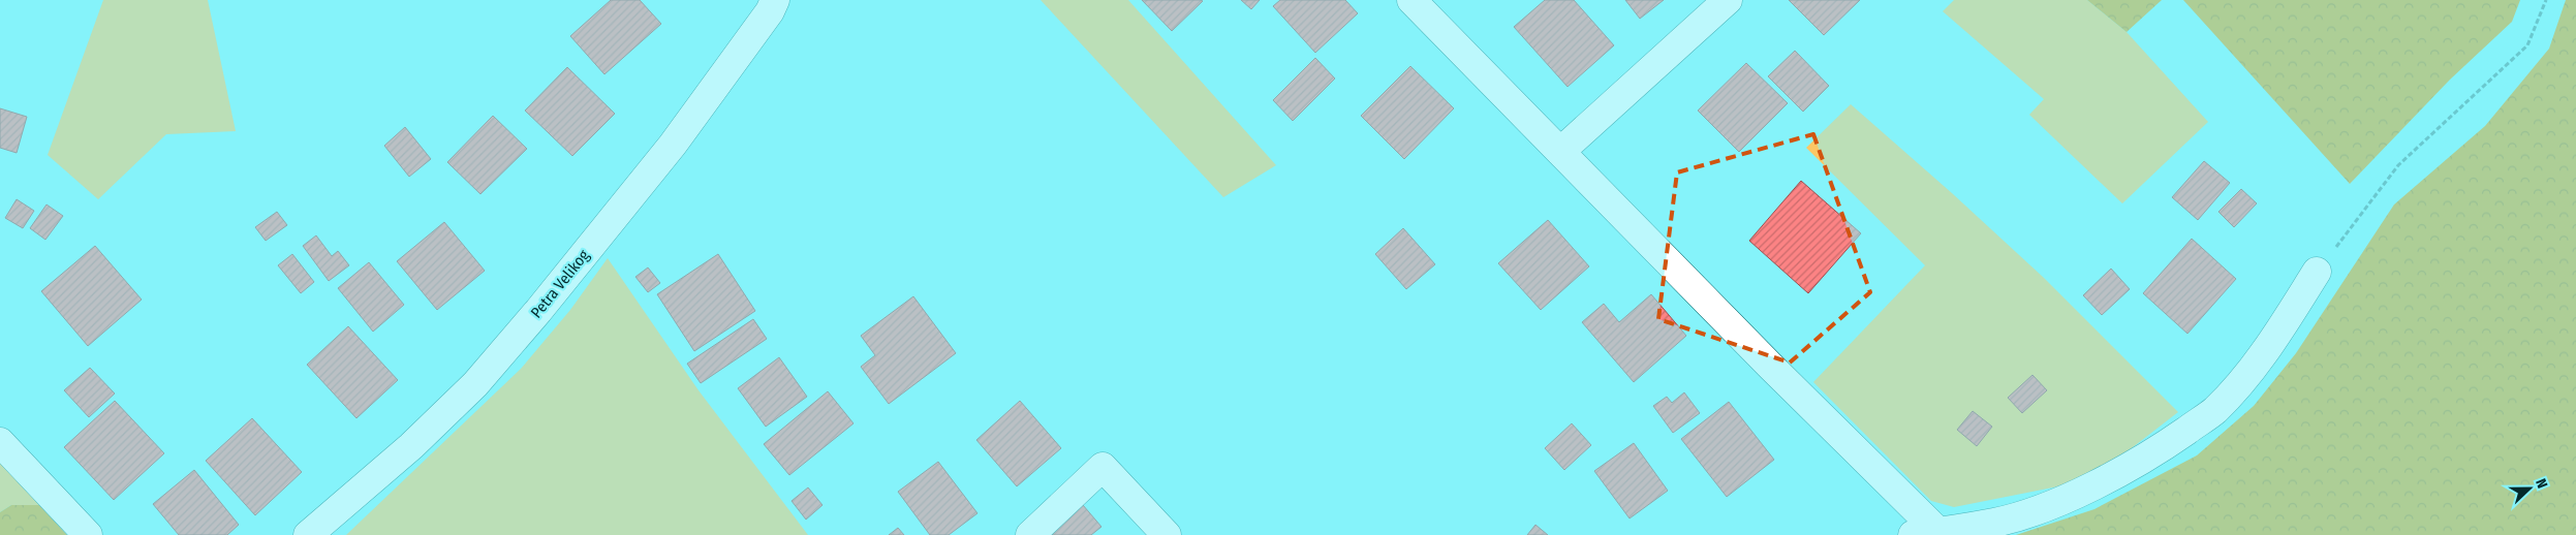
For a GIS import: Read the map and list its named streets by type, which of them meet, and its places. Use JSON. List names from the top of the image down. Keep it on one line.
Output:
{"streets":{"street":["Petra Velikog"]},"north":"right"}
